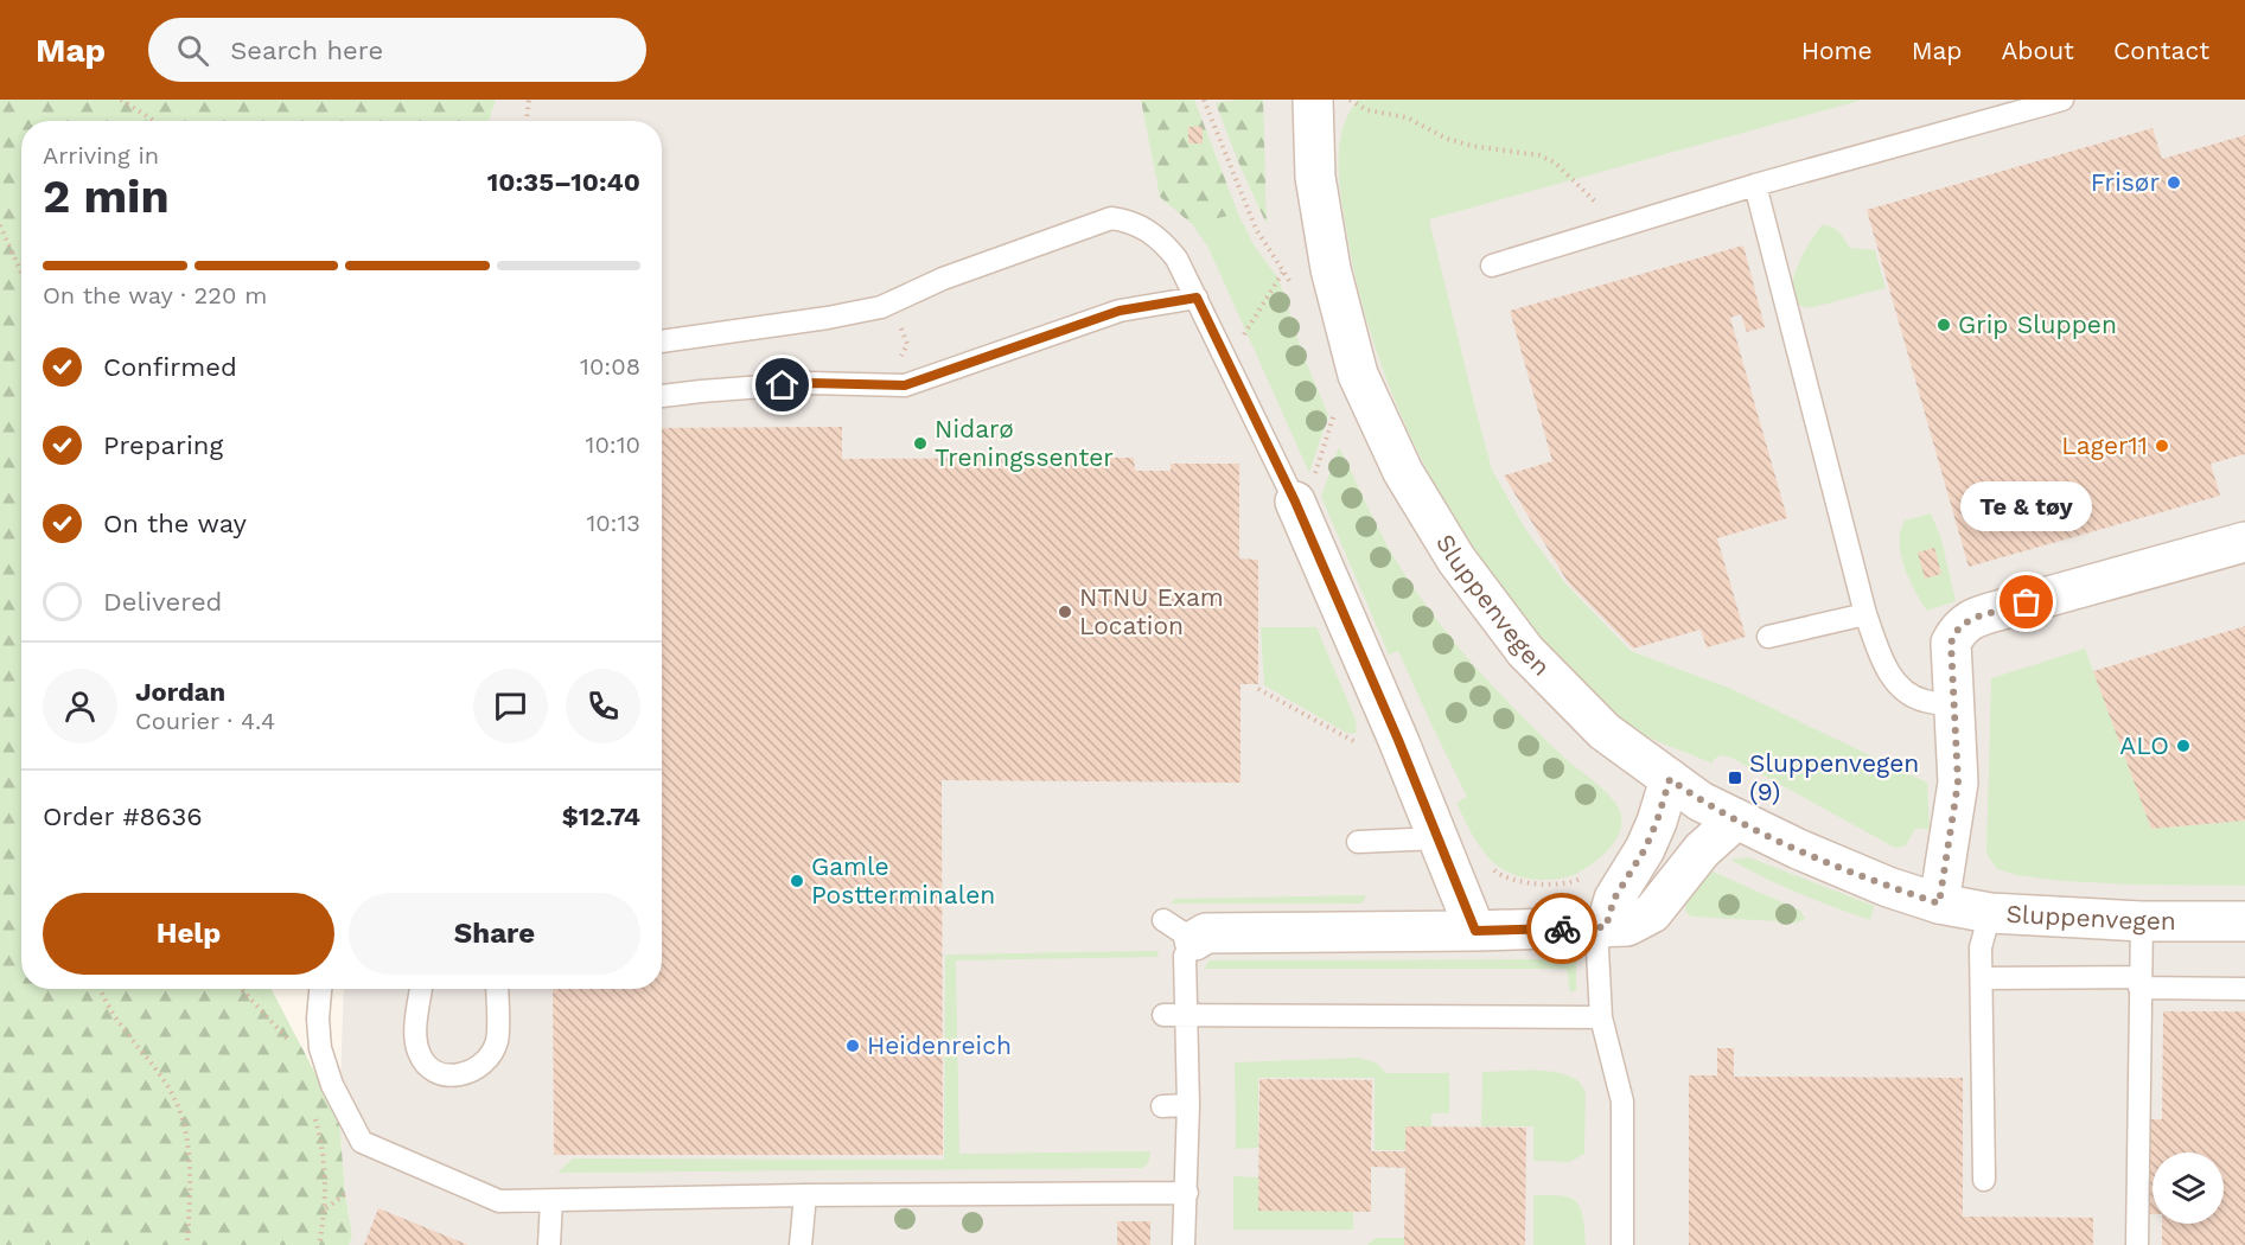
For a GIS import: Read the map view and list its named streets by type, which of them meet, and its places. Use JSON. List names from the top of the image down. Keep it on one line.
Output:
{"streets":{"street":["Sluppenvegen"]},"places":{"other":["Frisør","Grip Sluppen","Nidarø Treningssenter","Lager11","Te & tøy","NTNU Exam Location","ALO","Gamle Postterminalen","Heidenreich"],"transit":["Sluppenvegen (9)"]},"page":{"header":"Map","search":"Search here","nav":["Home","Map","About","Contact"],"heading":["2 min","Arriving in","10:35–10:40"],"panel":["Jordan","Courier · 4.4","Order #8636","$12.74"],"bar":"On the way · 220 m","list":[["Confirmed","10:08"],["Preparing","10:10"],["On the way","10:13"],"Delivered"],"bubble":"Te & tøy","buttons":["Help","Share"]}}
